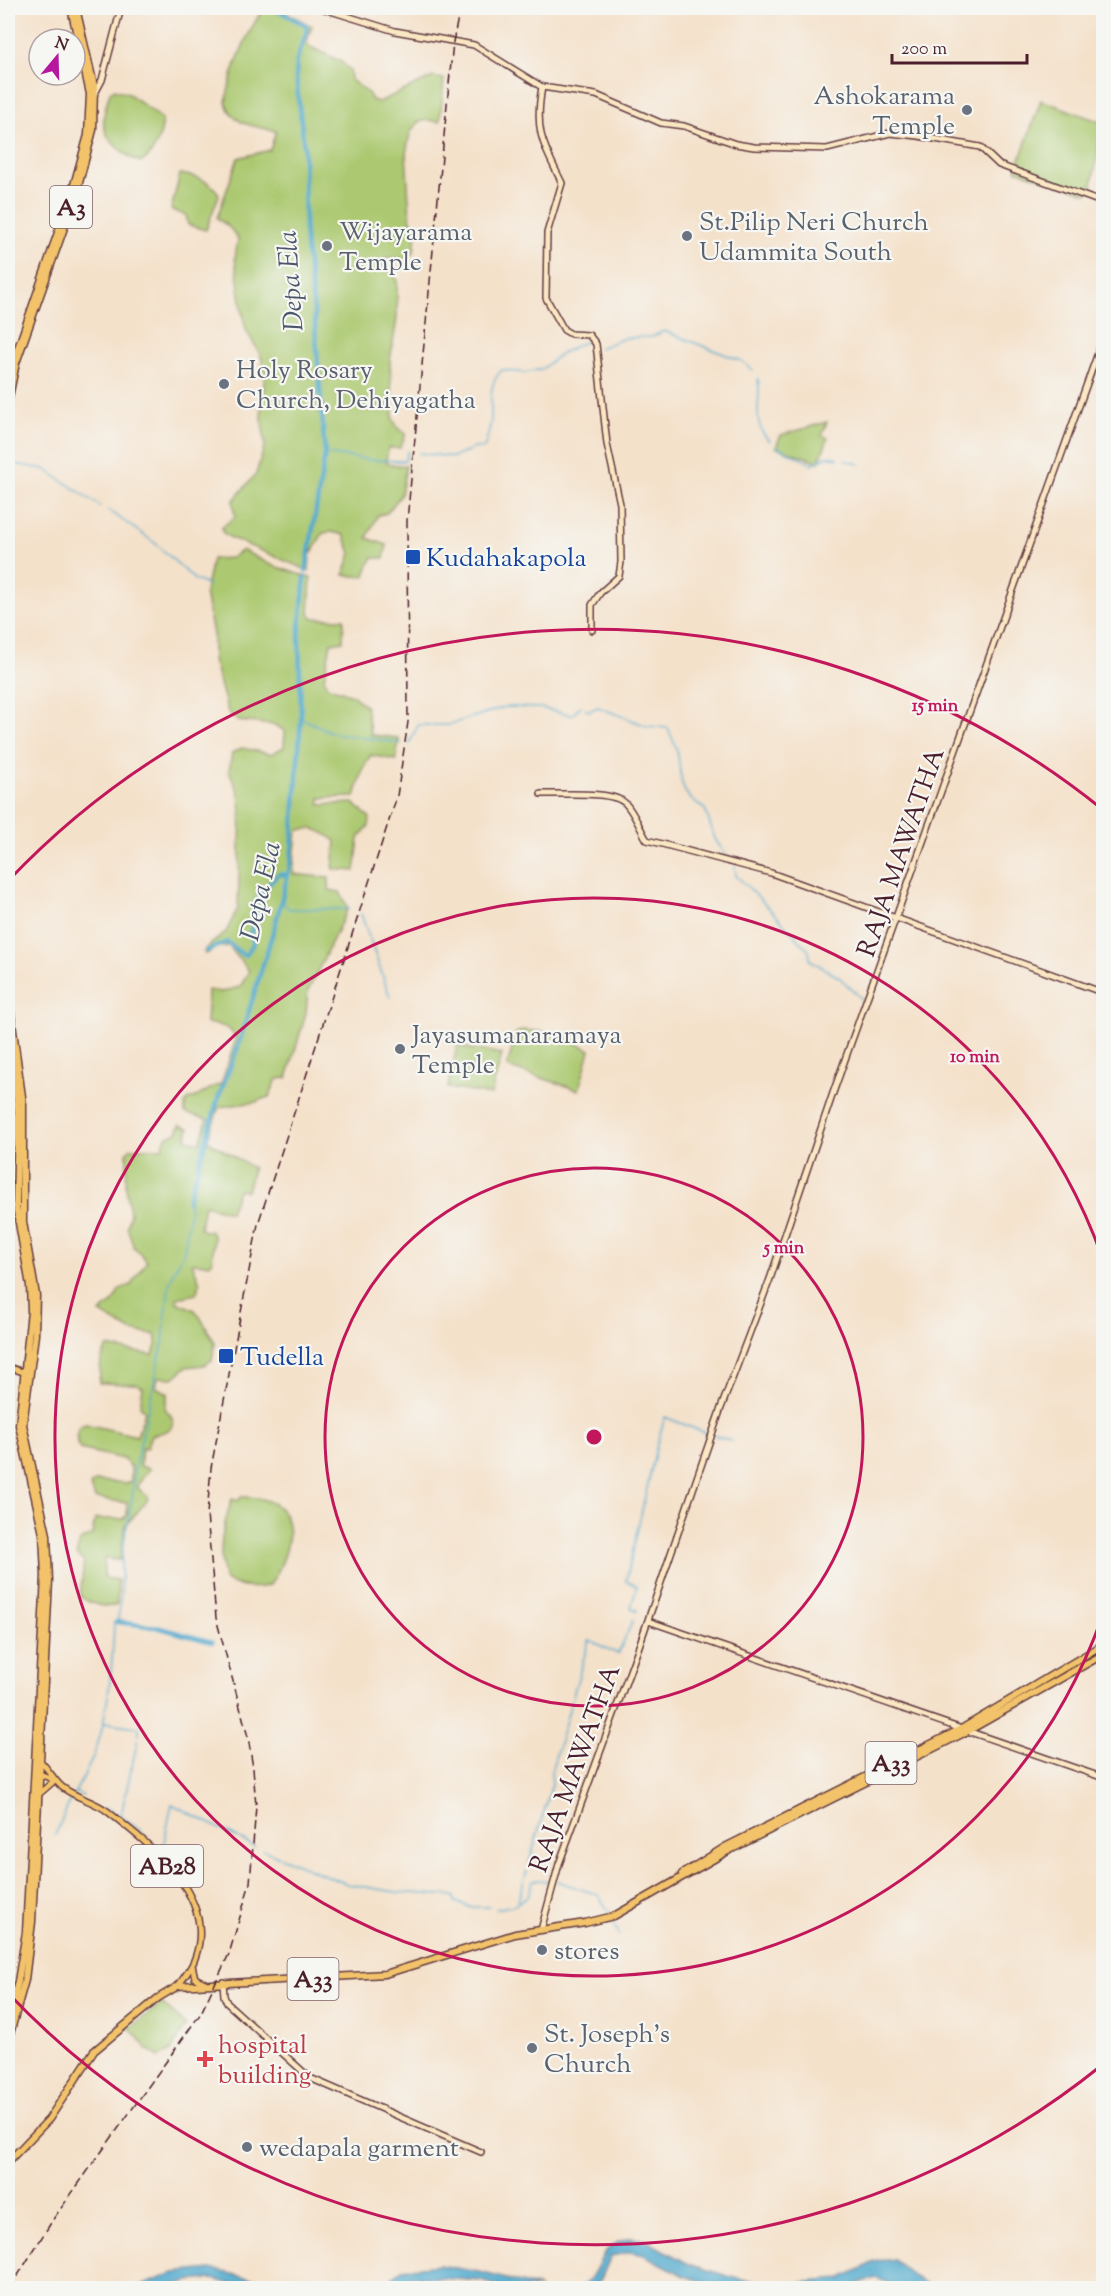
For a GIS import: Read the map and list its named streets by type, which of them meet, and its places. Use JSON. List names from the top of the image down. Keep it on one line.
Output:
{"streets":{"highway":["A3","A33"],"main road":["AB28"],"street":["RAJA MAWATHA"]},"crossings":[["RAJA MAWATHA","A33"]],"water":["Depa Ela"],"places":{"other":["Ashokarama Temple","St.Pilip Neri Church Udammita South","Wijayarama Temple","Holy Rosary Church, Dehiyagatha","Jayasumanaramaya Temple","stores","St. Joseph's Church","wedapala garment"],"transit":["Kudahakapola","Tudella"],"health":["hospital building"]},"scale_bar":"200 m","north":"top","rings":["15 min","10 min","5 min"]}
